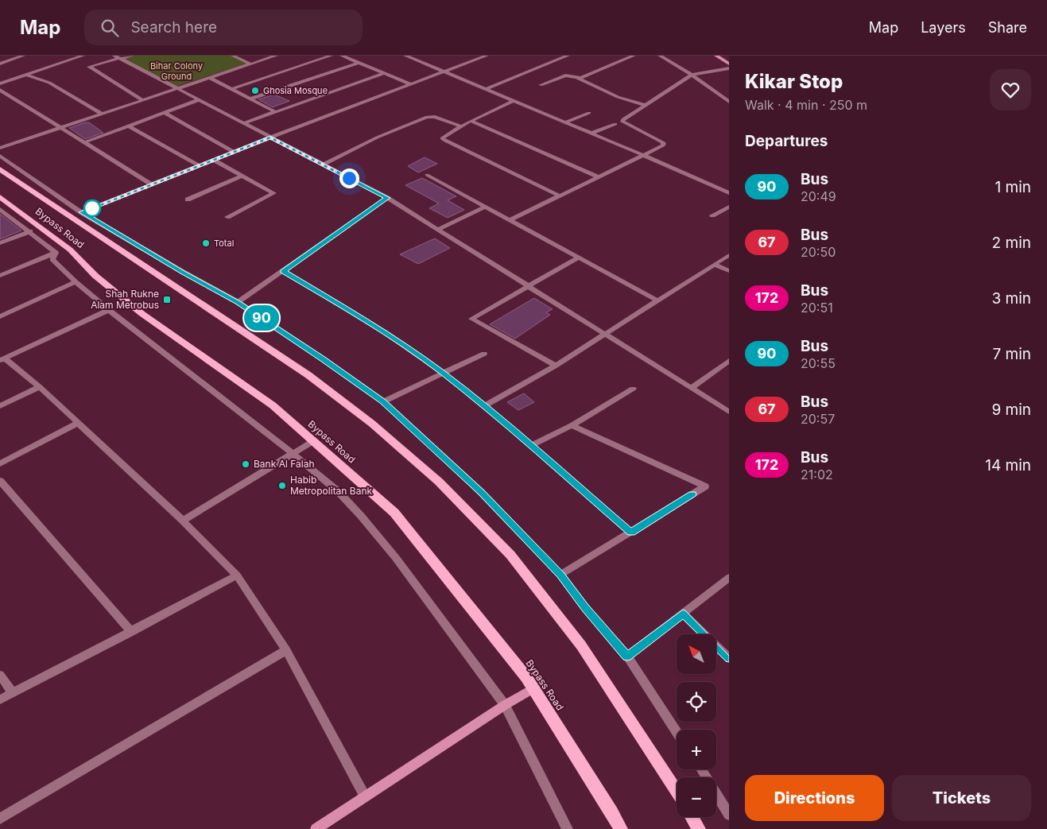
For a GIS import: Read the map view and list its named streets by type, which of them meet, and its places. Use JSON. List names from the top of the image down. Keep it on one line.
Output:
{"streets":{"main road":["Bypass Road"]},"parks":["Bihar Colony Ground"],"places":{"other":["Ghosia Mosque","Total","Bank Al Falah","Habib Metropolitan Bank"],"transit":["Shah Rukne Alam Metrobus"]},"lines":["bus line 90"],"north":"top left","page":{"header":"Map","search":"Search here","nav":["Map","Layers","Share"],"on_map":"90","heading":[["Kikar Stop","Walk · 4 min · 250 m"],"Departures"],"list":[{"mark":"90","name":"Bus","note":"20:49","value":"1 min"},{"mark":"67","name":"Bus","note":"20:50","value":"2 min"},{"mark":"172","name":"Bus","note":"20:51","value":"3 min"},{"mark":"90","name":"Bus","note":"20:55","value":"7 min"},{"mark":"67","name":"Bus","note":"20:57","value":"9 min"},{"mark":"172","name":"Bus","note":"21:02","value":"14 min"}],"map_buttons":["+","−"],"buttons":["Directions","Tickets"]}}
